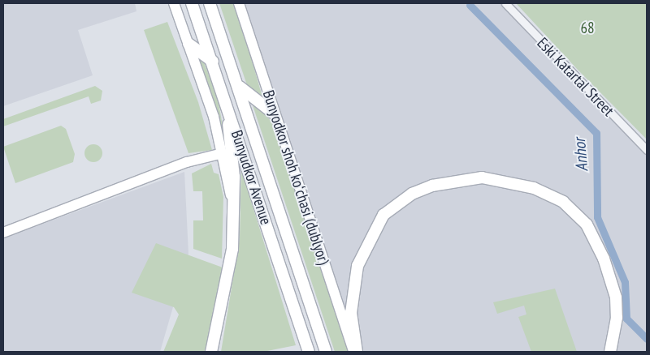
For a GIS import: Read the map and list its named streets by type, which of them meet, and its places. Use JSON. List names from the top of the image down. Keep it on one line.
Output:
{"streets":{"main road":["Bunyudkor Avenue"],"street":["Eski Katartal Street","Bunyodkor shoh koʻchasi (dublyor)"]},"water":["Anhor"],"parks":["68"]}
